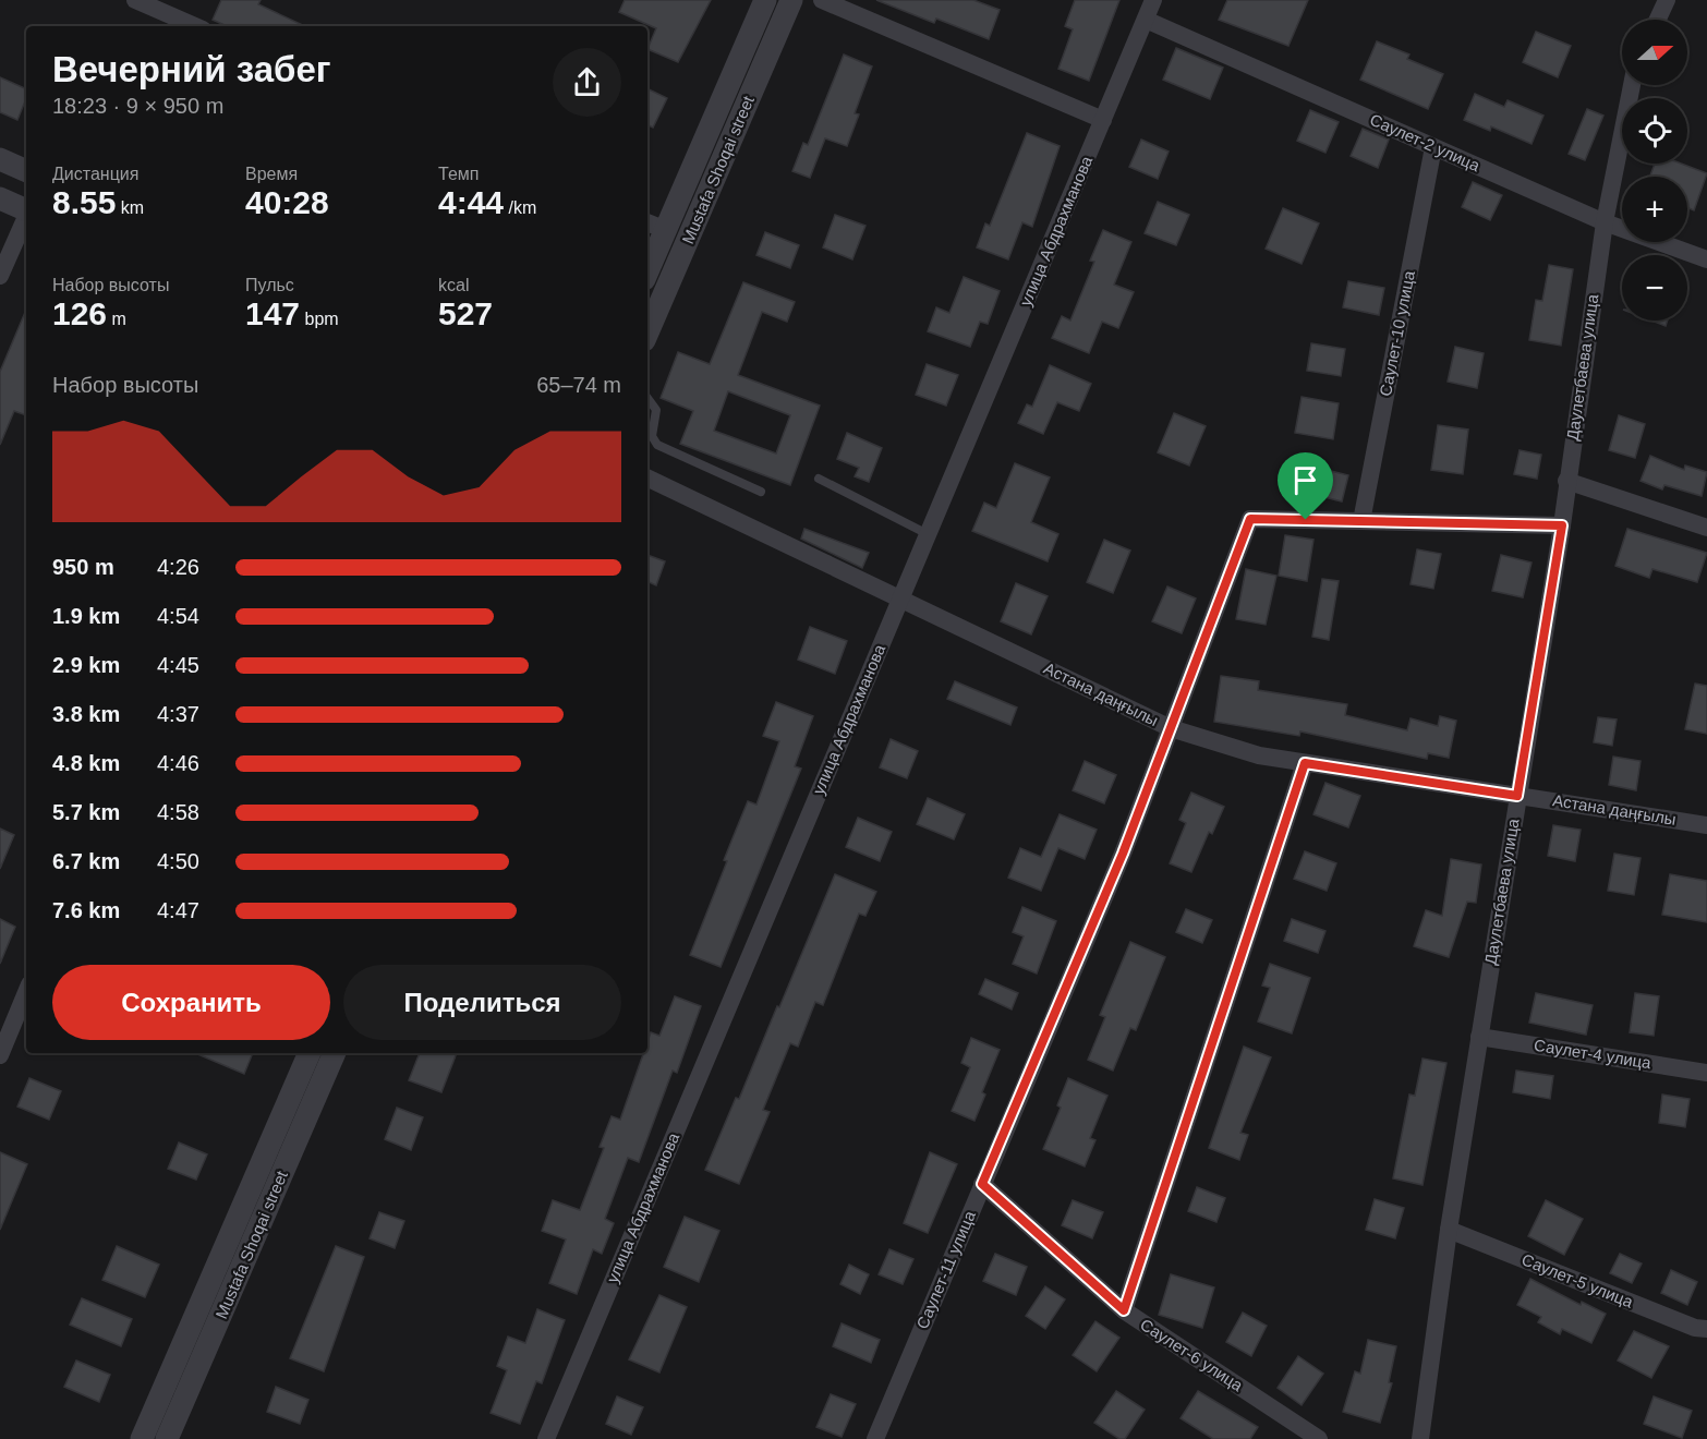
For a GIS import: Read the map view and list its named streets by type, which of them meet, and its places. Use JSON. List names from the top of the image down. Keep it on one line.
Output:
{"streets":{"street":["Саулет-2 улица","Mustafa Shoqai street","улица Абдрахманова","Саулет-10 улица","Даулетбаева улица","Астана даңғылы","Саулет-4 улица","Саулет-11 улица","Саулет-5 улица","Саулет-6 улица"]},"crossings":[["Саулет-2 улица","улица Абдрахманова"],["Саулет-2 улица","Саулет-10 улица"],["Саулет-2 улица","Даулетбаева улица"],["улица Абдрахманова","Астана даңғылы"],["Саулет-10 улица","Саулет-11 улица"],["Даулетбаева улица","Астана даңғылы"],["Даулетбаева улица","Саулет-4 улица"],["Даулетбаева улица","Саулет-5 улица"],["Астана даңғылы","Саулет-11 улица"],["Саулет-11 улица","Саулет-6 улица"]],"north":"right","page":{"map_buttons":["+","−"],"heading":["Вечерний забег","18:23 · 9 × 950 m"],"stats":[["Дистанция","8.55 km"],["Время","40:28"],["Темп","4:44 /km"],["Набор высоты","126 m"],["Пульс","147 bpm"],["kcal","527"]],"chart":["Набор высоты","65–74 m"],"list":[{"name":"950 m","note":"4:26"},{"name":"1.9 km","note":"4:54"},{"name":"2.9 km","note":"4:45"},{"name":"3.8 km","note":"4:37"},{"name":"4.8 km","note":"4:46"},{"name":"5.7 km","note":"4:58"},{"name":"6.7 km","note":"4:50"},{"name":"7.6 km","note":"4:47"}],"buttons":["Сохранить","Поделиться"]}}
